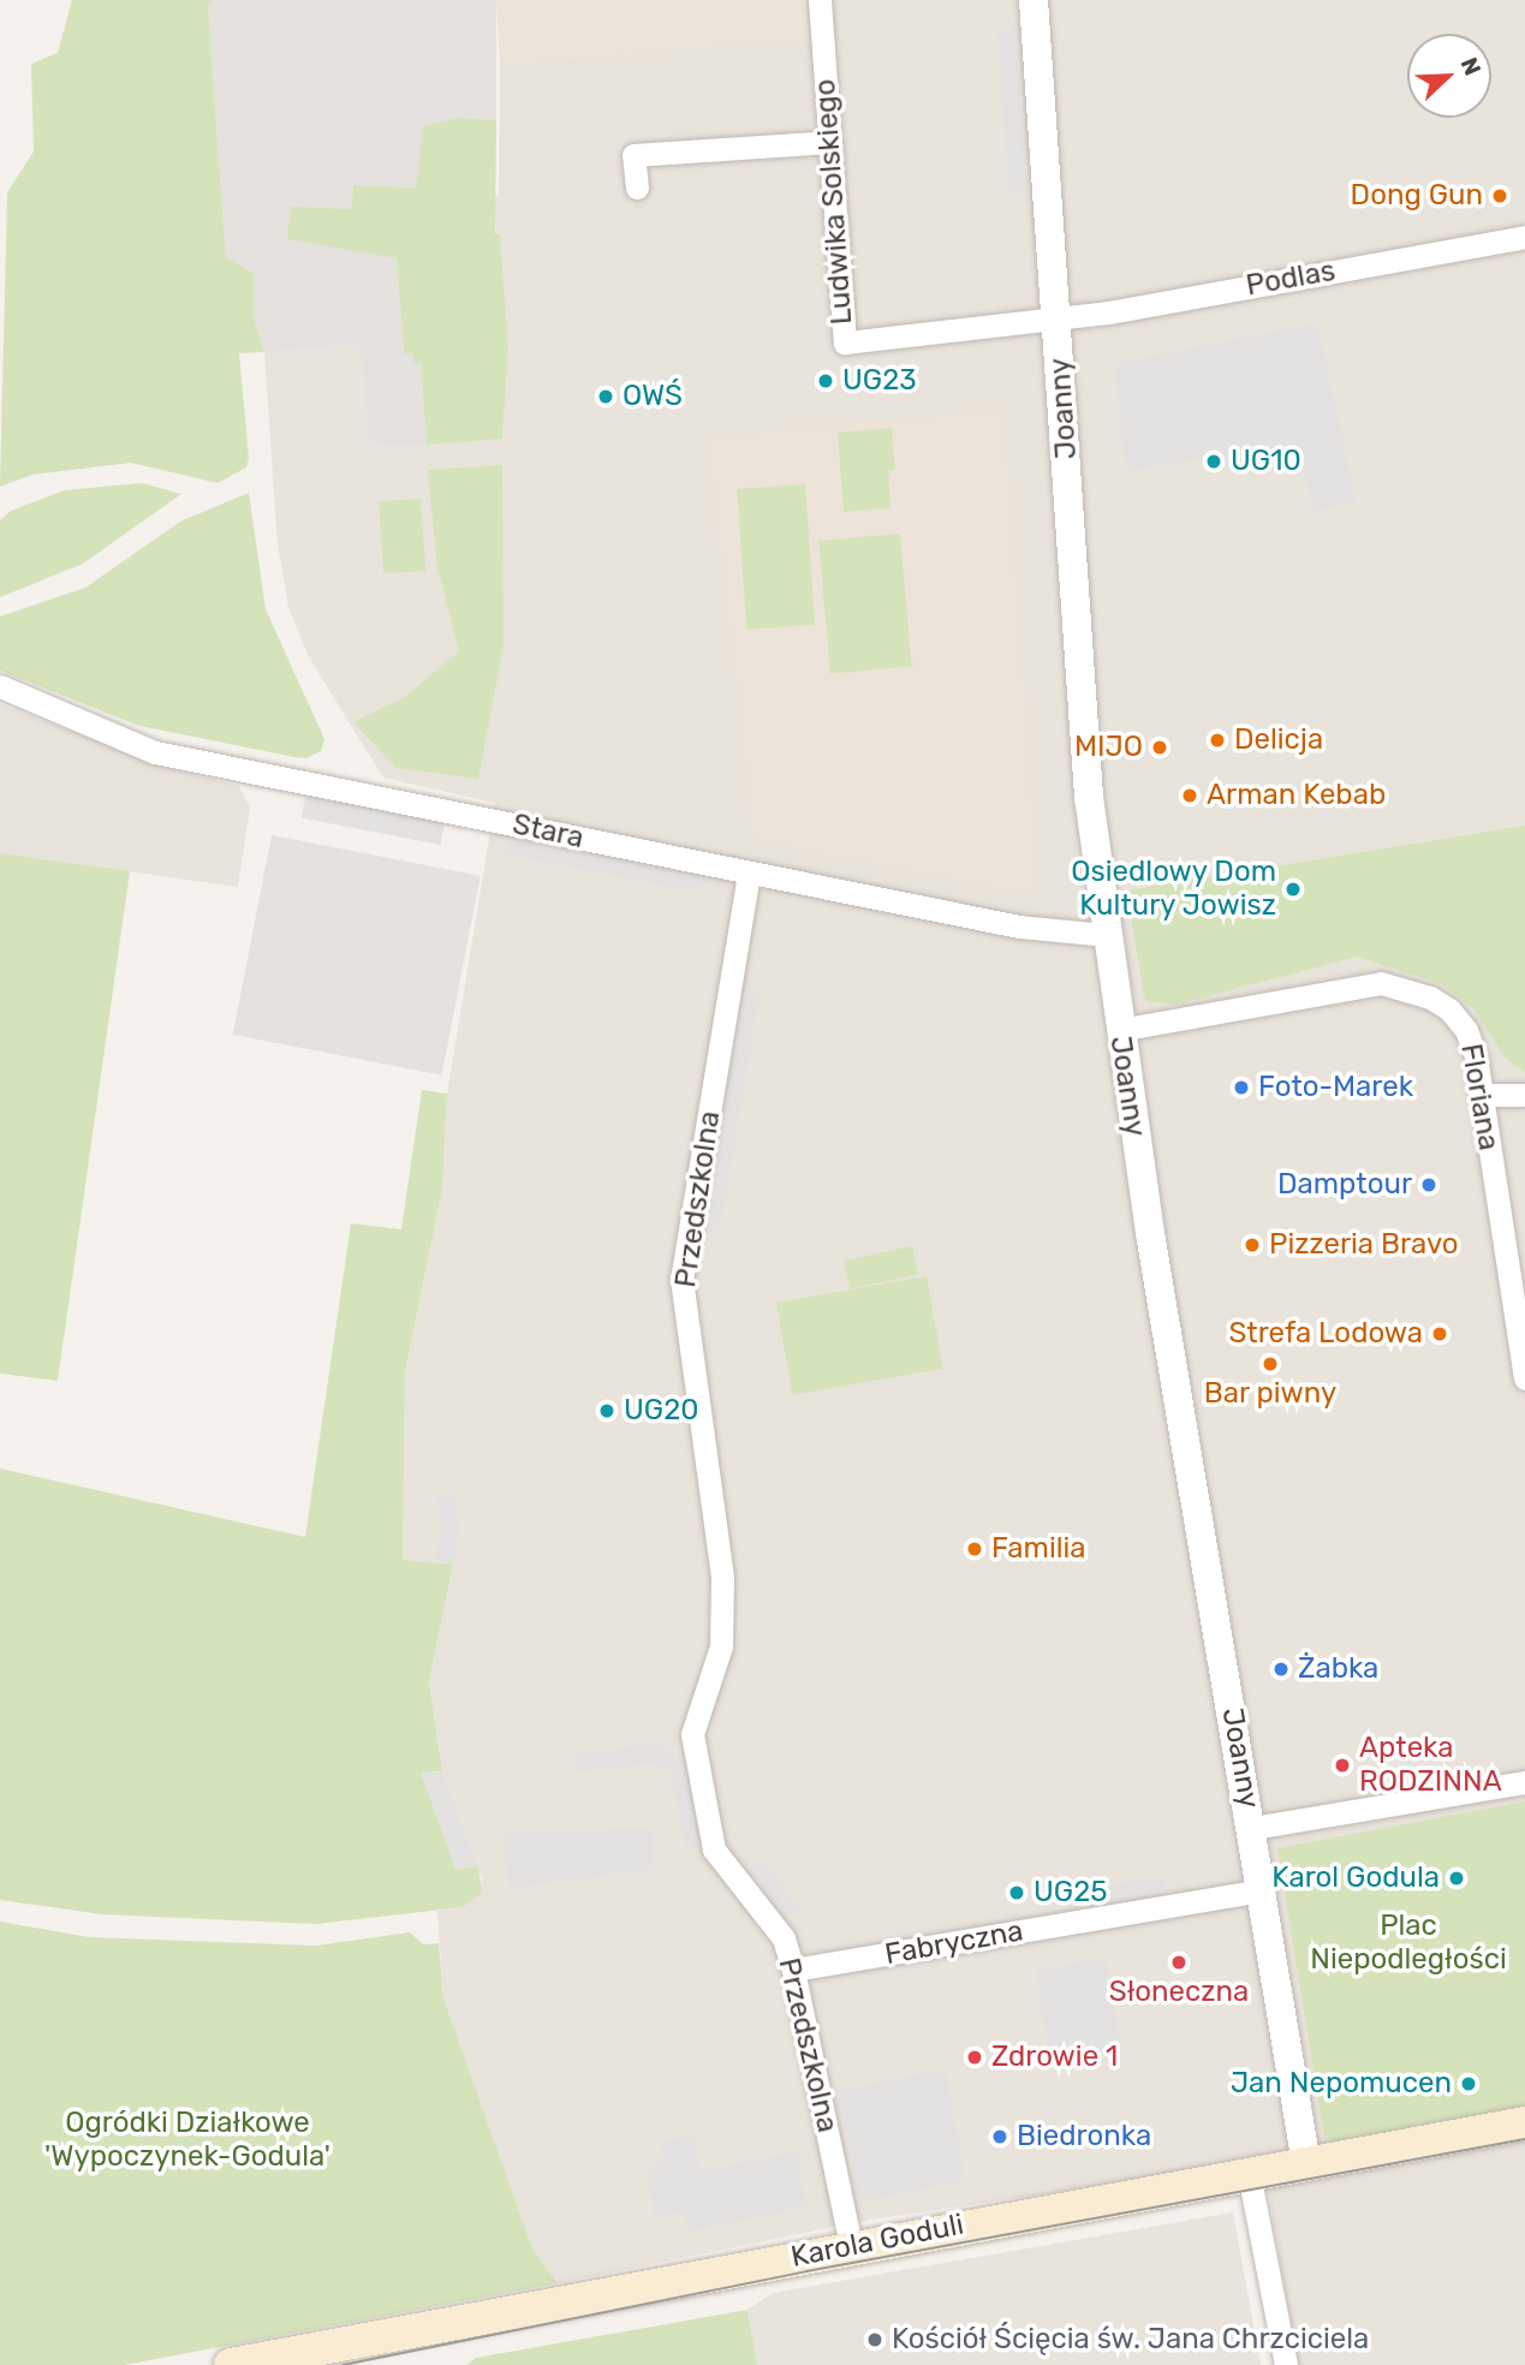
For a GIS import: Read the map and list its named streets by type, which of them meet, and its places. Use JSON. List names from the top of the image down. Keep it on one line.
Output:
{"streets":{"main road":["Karola Goduli"],"street":["Ludwika Solskiego","Podlas","Joanny","Stara","Floriana","Przedszkolna","Fabryczna"]},"crossings":[["Ludwika Solskiego","Podlas"],["Ludwika Solskiego","Joanny"],["Podlas","Joanny"],["Joanny","Stara"],["Joanny","Floriana"],["Joanny","Fabryczna"],["Joanny","Karola Goduli"],["Stara","Przedszkolna"],["Przedszkolna","Fabryczna"],["Przedszkolna","Karola Goduli"]],"parks":["Plac Niepodległości","Ogródki Działkowe 'Wypoczynek-Godula'"],"places":["Dong Gun","UG23","OWŚ","UG10","Delicja","MIJO","Arman Kebab","Osiedlowy Dom Kultury Jowisz","Foto-Marek","Damptour","Pizzeria Bravo","Strefa Lodowa","Bar piwny","UG20","Familia","Żabka","Apteka RODZINNA","Karol Godula","UG25","Słoneczna","Zdrowie 1","Jan Nepomucen","Biedronka","Kościół Ścięcia św. Jana Chrzciciela"],"north":"top right"}
